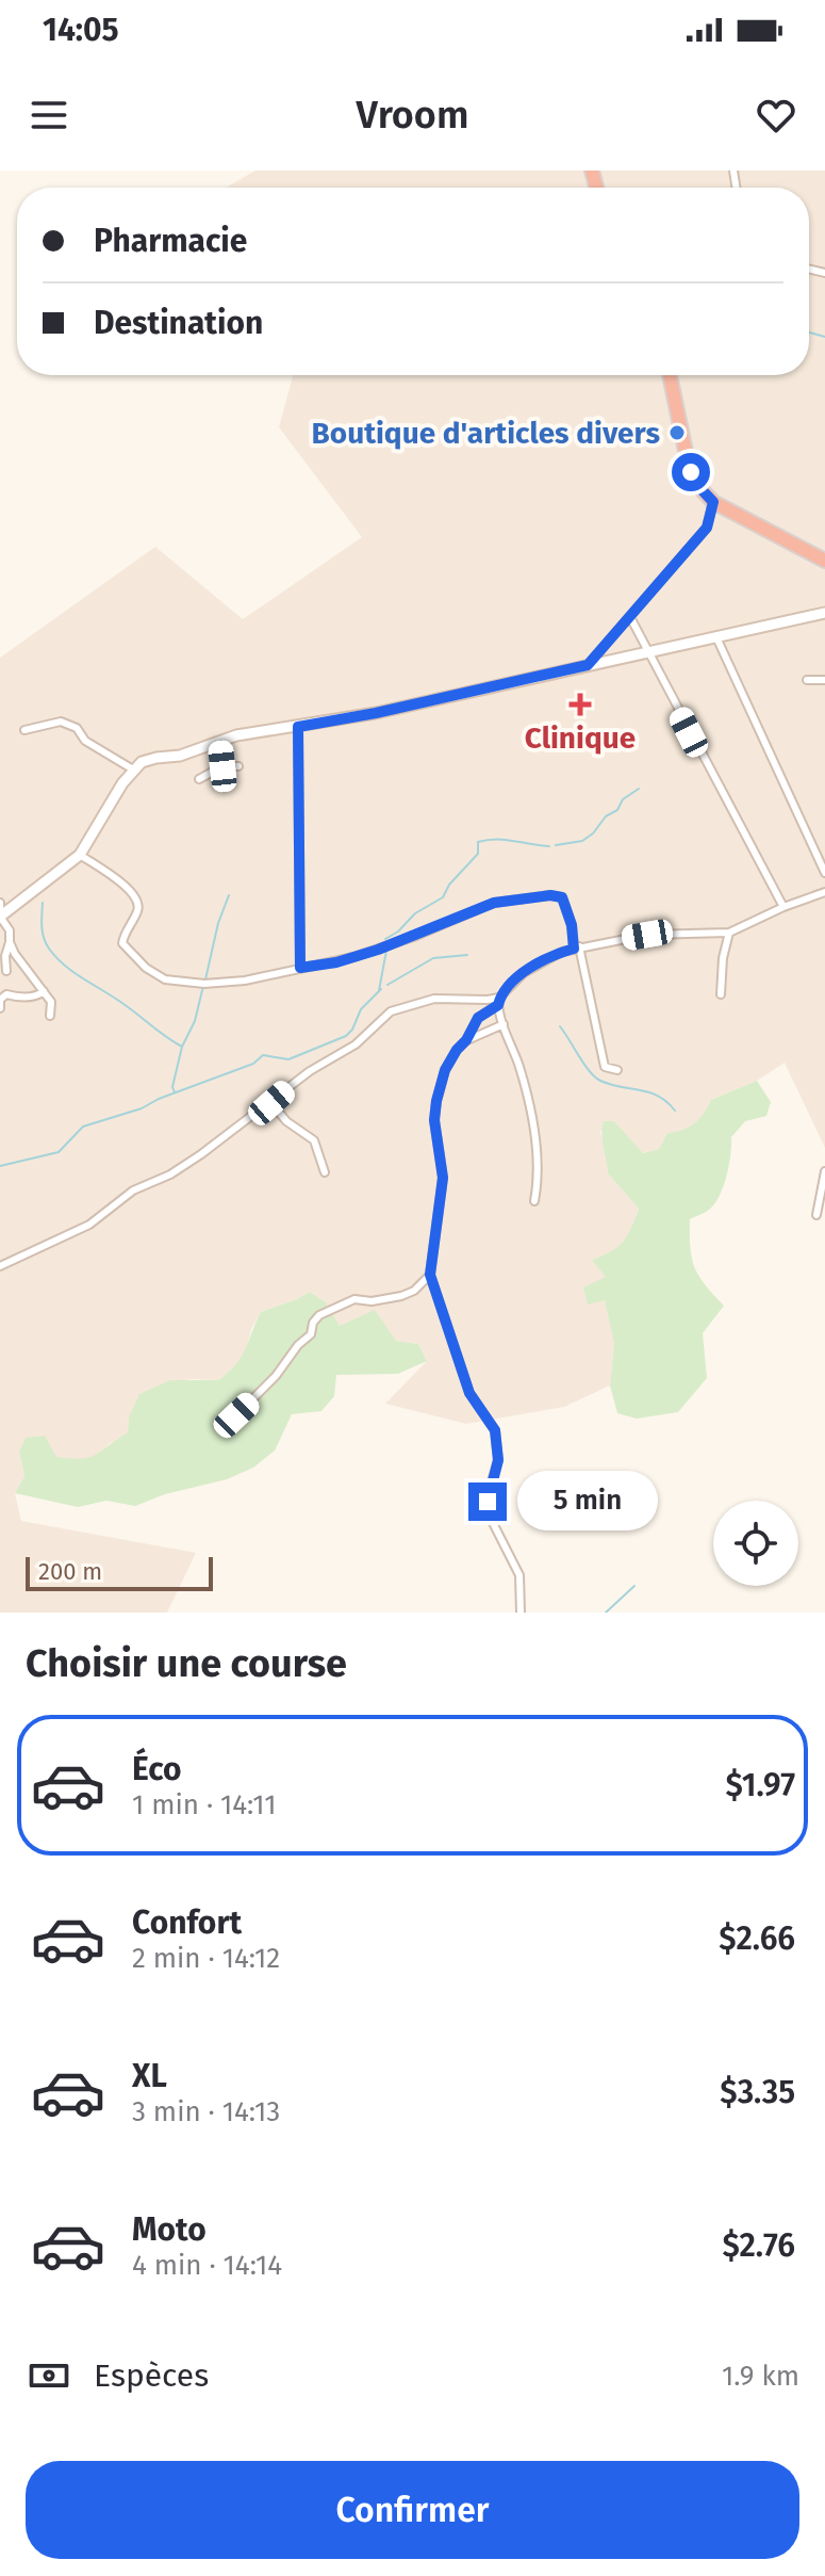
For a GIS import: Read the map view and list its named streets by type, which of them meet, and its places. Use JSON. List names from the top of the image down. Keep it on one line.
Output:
{"places":{"other":["Boutique d'articles divers"],"health":["Clinique"]},"scale_bar":"200 m","page":{"status":"14:05","header":"Vroom","banner":["Pharmacie","Destination"],"bubble":"5 min","scale":"200 m","heading":"Choisir une course","list":[{"name":"Éco","note":"1 min · 14:11","value":"$1.97"},{"name":"Confort","note":"2 min · 14:12","value":"$2.66"},{"name":"XL","note":"3 min · 14:13","value":"$3.35"},{"name":"Moto","note":"4 min · 14:14","value":"$2.76"}],"pay":["Espèces","1.9 km"],"buttons":"Confirmer"}}
